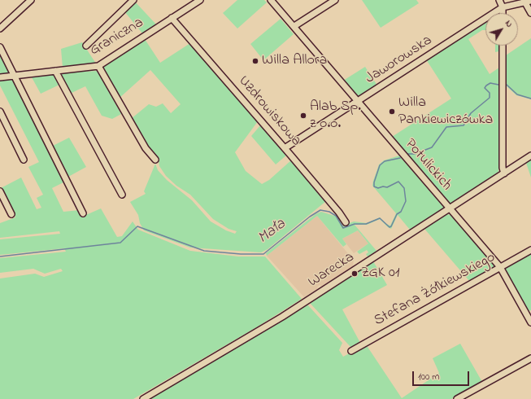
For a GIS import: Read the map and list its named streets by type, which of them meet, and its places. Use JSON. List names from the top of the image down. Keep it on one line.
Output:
{"streets":{"street":["Graniczna","Jaworowska","Uzdrowiskowa","Potulickich","Warecka","Stefana Żółkiewskiego"]},"crossings":[["Graniczna","Uzdrowiskowa"],["Jaworowska","Uzdrowiskowa"],["Jaworowska","Potulickich"],["Potulickich","Warecka"],["Potulickich","Stefana Żółkiewskiego"]],"water":["Mała"],"places":["Willa Allora","Willa Pankiewiczówka","Alab Sp. z o.o.","ZGK 01"],"scale_bar":"100 m","north":"top right"}
